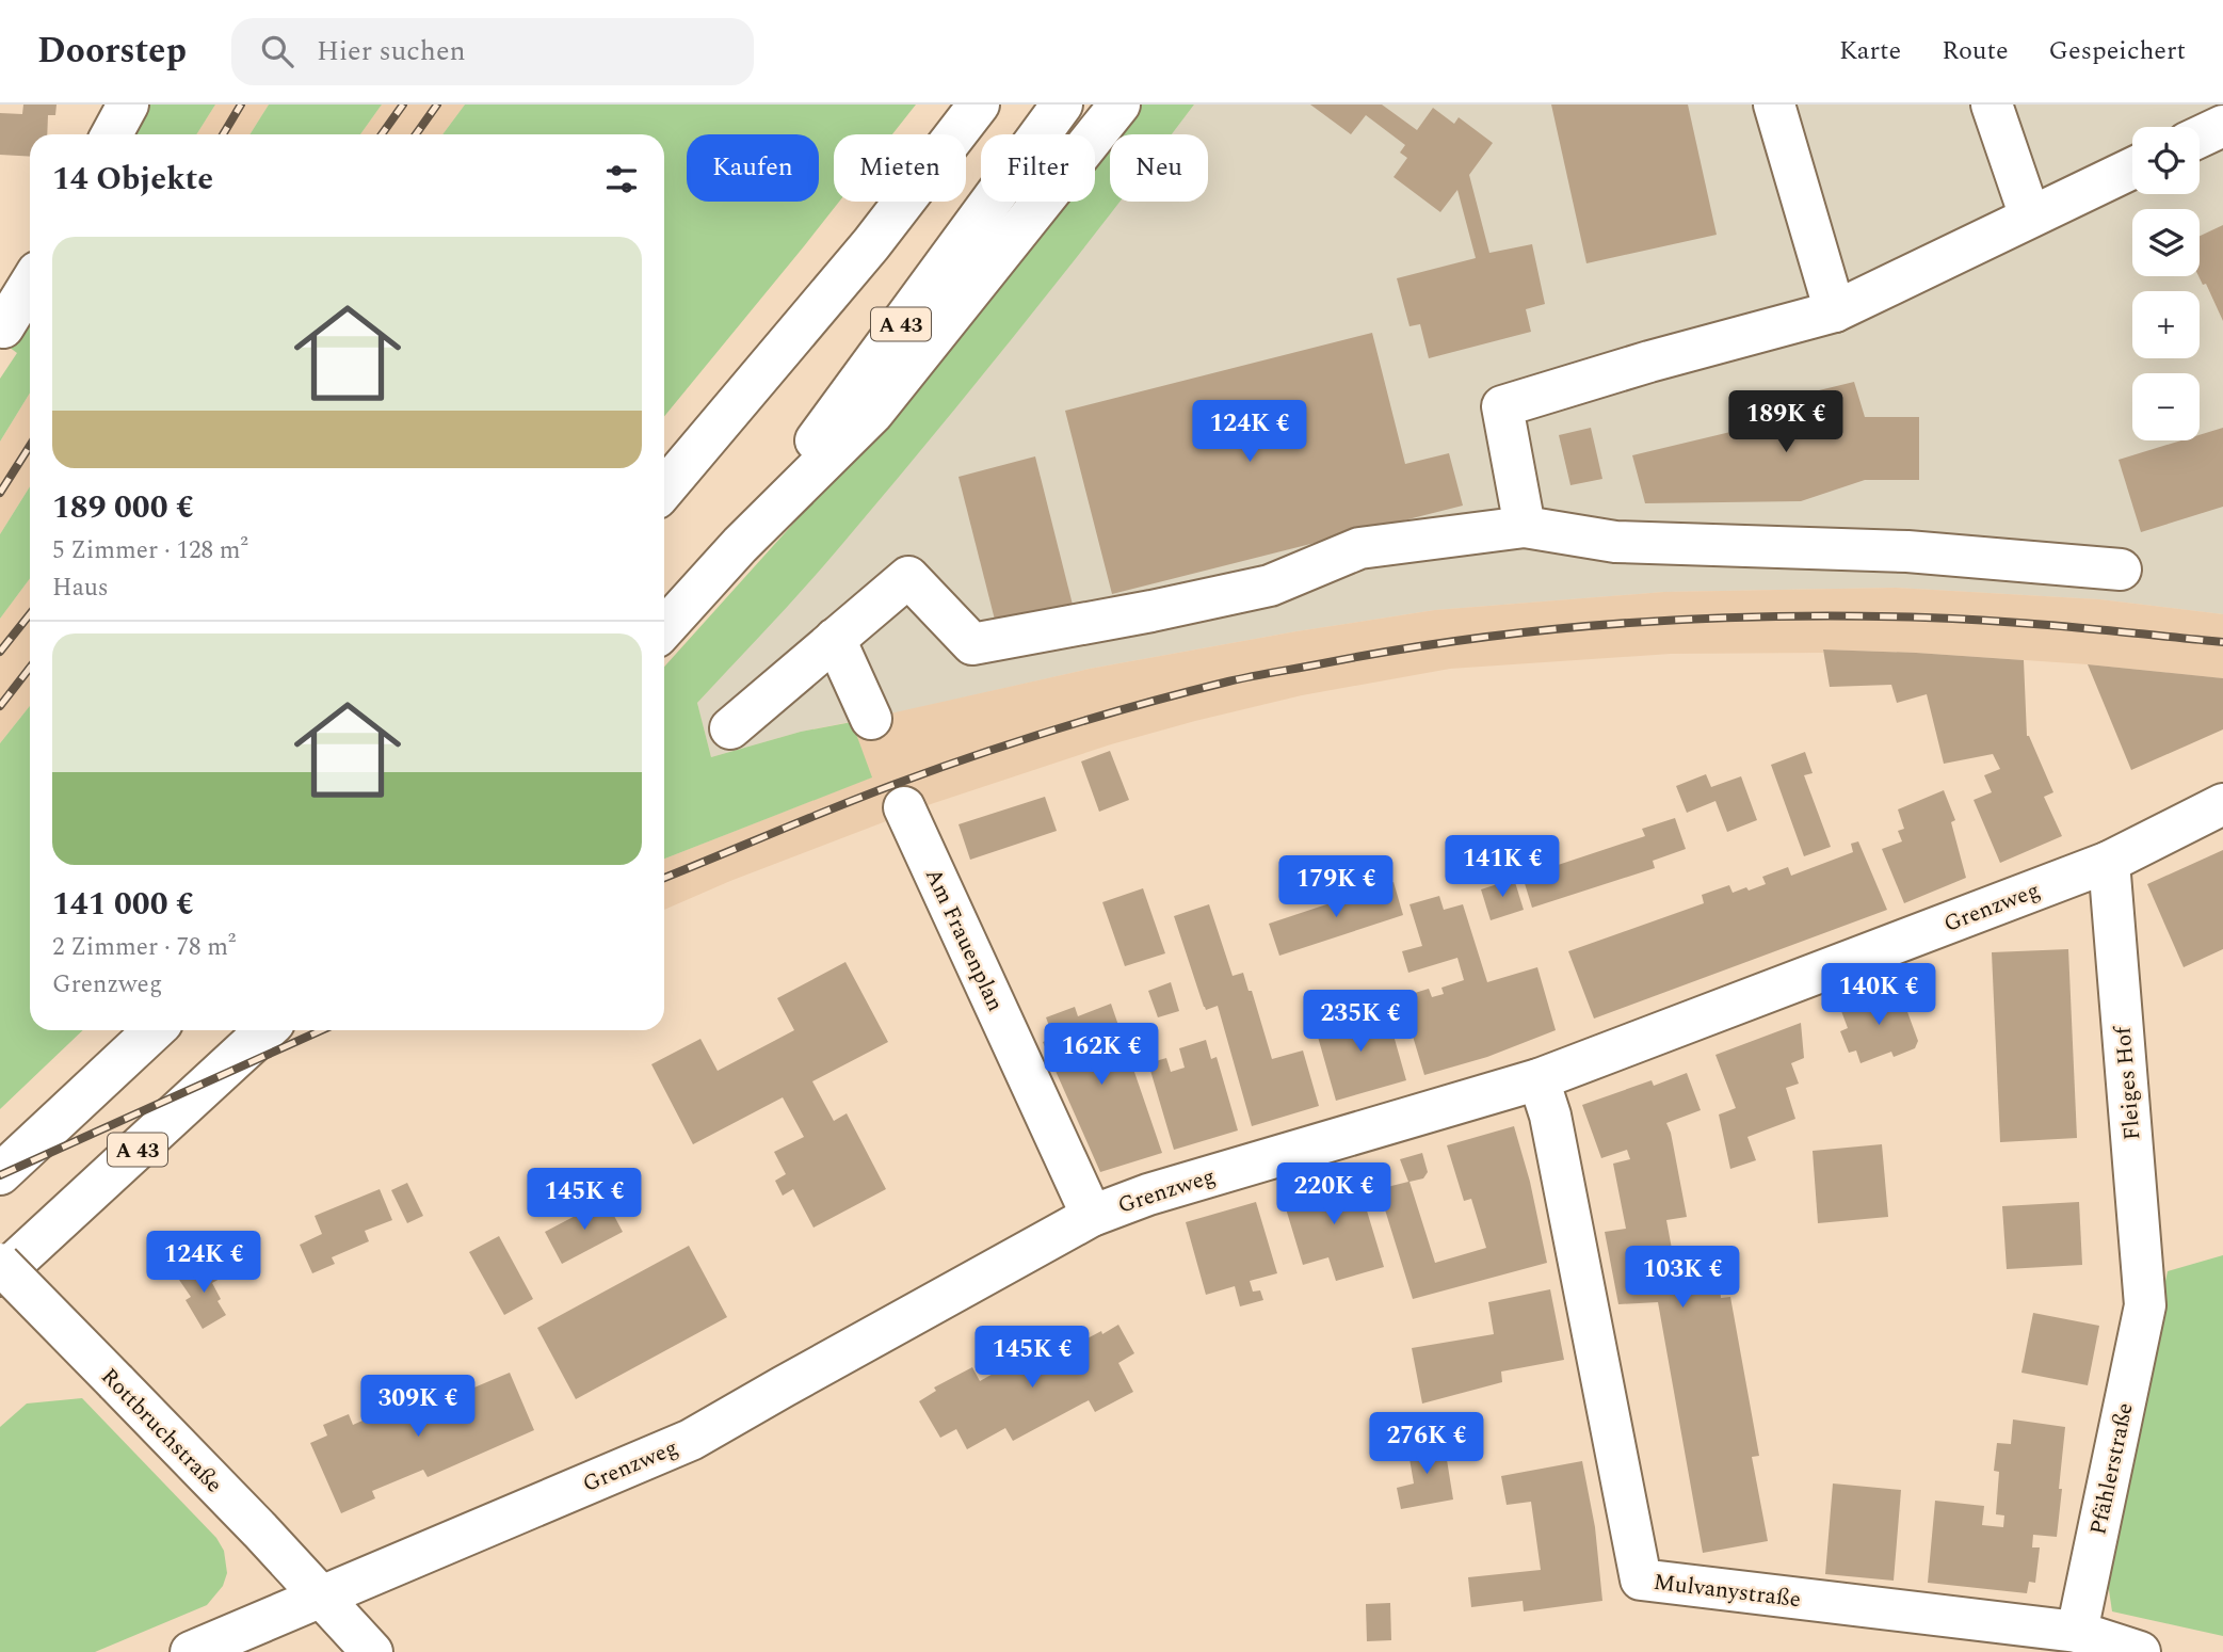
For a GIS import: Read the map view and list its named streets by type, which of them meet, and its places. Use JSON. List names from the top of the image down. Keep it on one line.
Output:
{"streets":{"main road":["A 43","Grenzweg","Am Frauenplan","Fleiges Hof","Rottbruchstraße","Pfählerstraße","Mulvanystraße"]},"crossings":[["Grenzweg","Am Frauenplan"],["Grenzweg","Fleiges Hof"],["Grenzweg","Rottbruchstraße"],["Grenzweg","Mulvanystraße"],["Fleiges Hof","Pfählerstraße"],["Pfählerstraße","Mulvanystraße"]],"page":{"header":"Doorstep","search":"Hier suchen","nav":["Karte","Route","Gespeichert"],"map_buttons":["+","−"],"chip":["Kaufen","Mieten","Filter","Neu"],"heading":"14 Objekte","list":[{"name":"189 000 €","note":"5 Zimmer · 128 m² · Haus"},{"name":"141 000 €","note":"2 Zimmer · 78 m² · Grenzweg"}],"price":["189K €","124K €","141K €","179K €","140K €","235K €","162K €","220K €","145K €","124K €","103K €","145K €","309K €","276K €"]}}
